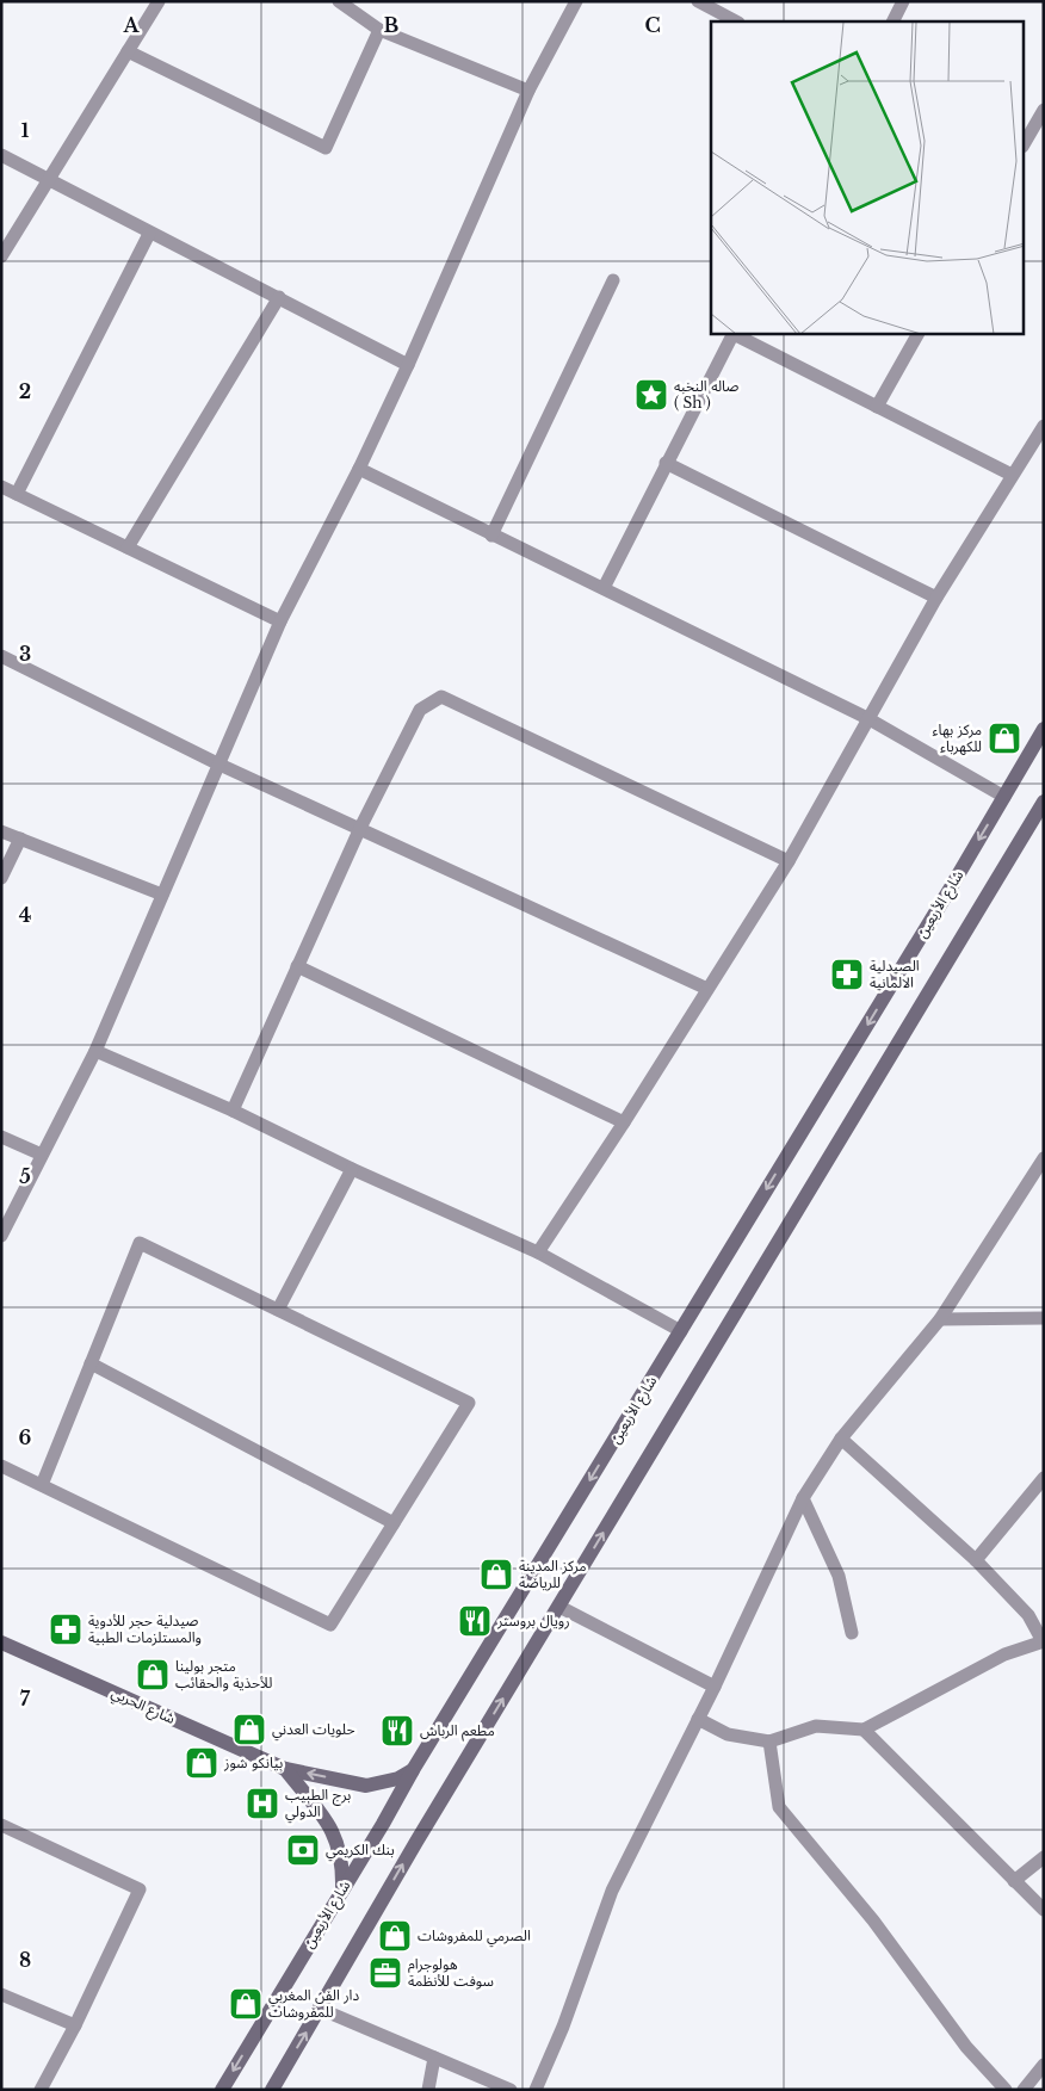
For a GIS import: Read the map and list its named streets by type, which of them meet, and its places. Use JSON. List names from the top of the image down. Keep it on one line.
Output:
{"streets":{"main road":["شارع الأربعين","شارع الحربي"]},"crossings":[["شارع الأربعين","شارع الحربي"]],"places":{"place":["صاله النخبه ( Sh )"],"shop":["مركز بهاء للكهرباء","مركز المدينة للرياضة","متجر بولينا للأحذية والحقائب","حلويات العدني","بيانكو شوز","الصرمي للمفروشات","دار الفن المغربي للمفروشات"],"pharmacy":["الصيدلية الالمانية","صيدلية حجر للأدوية والمستلزمات الطبية"],"restaurant":["رويال بروستر","مطعم الرباش"],"hospital":["برج الطبيب الدولي"],"bank":["بنك الكريمي"],"office":["هولوجرام سوفت للأنظمة"]},"grid":{"columns":["A","B","C"],"rows":["1","2","3","4","5","6","7","8"]}}
